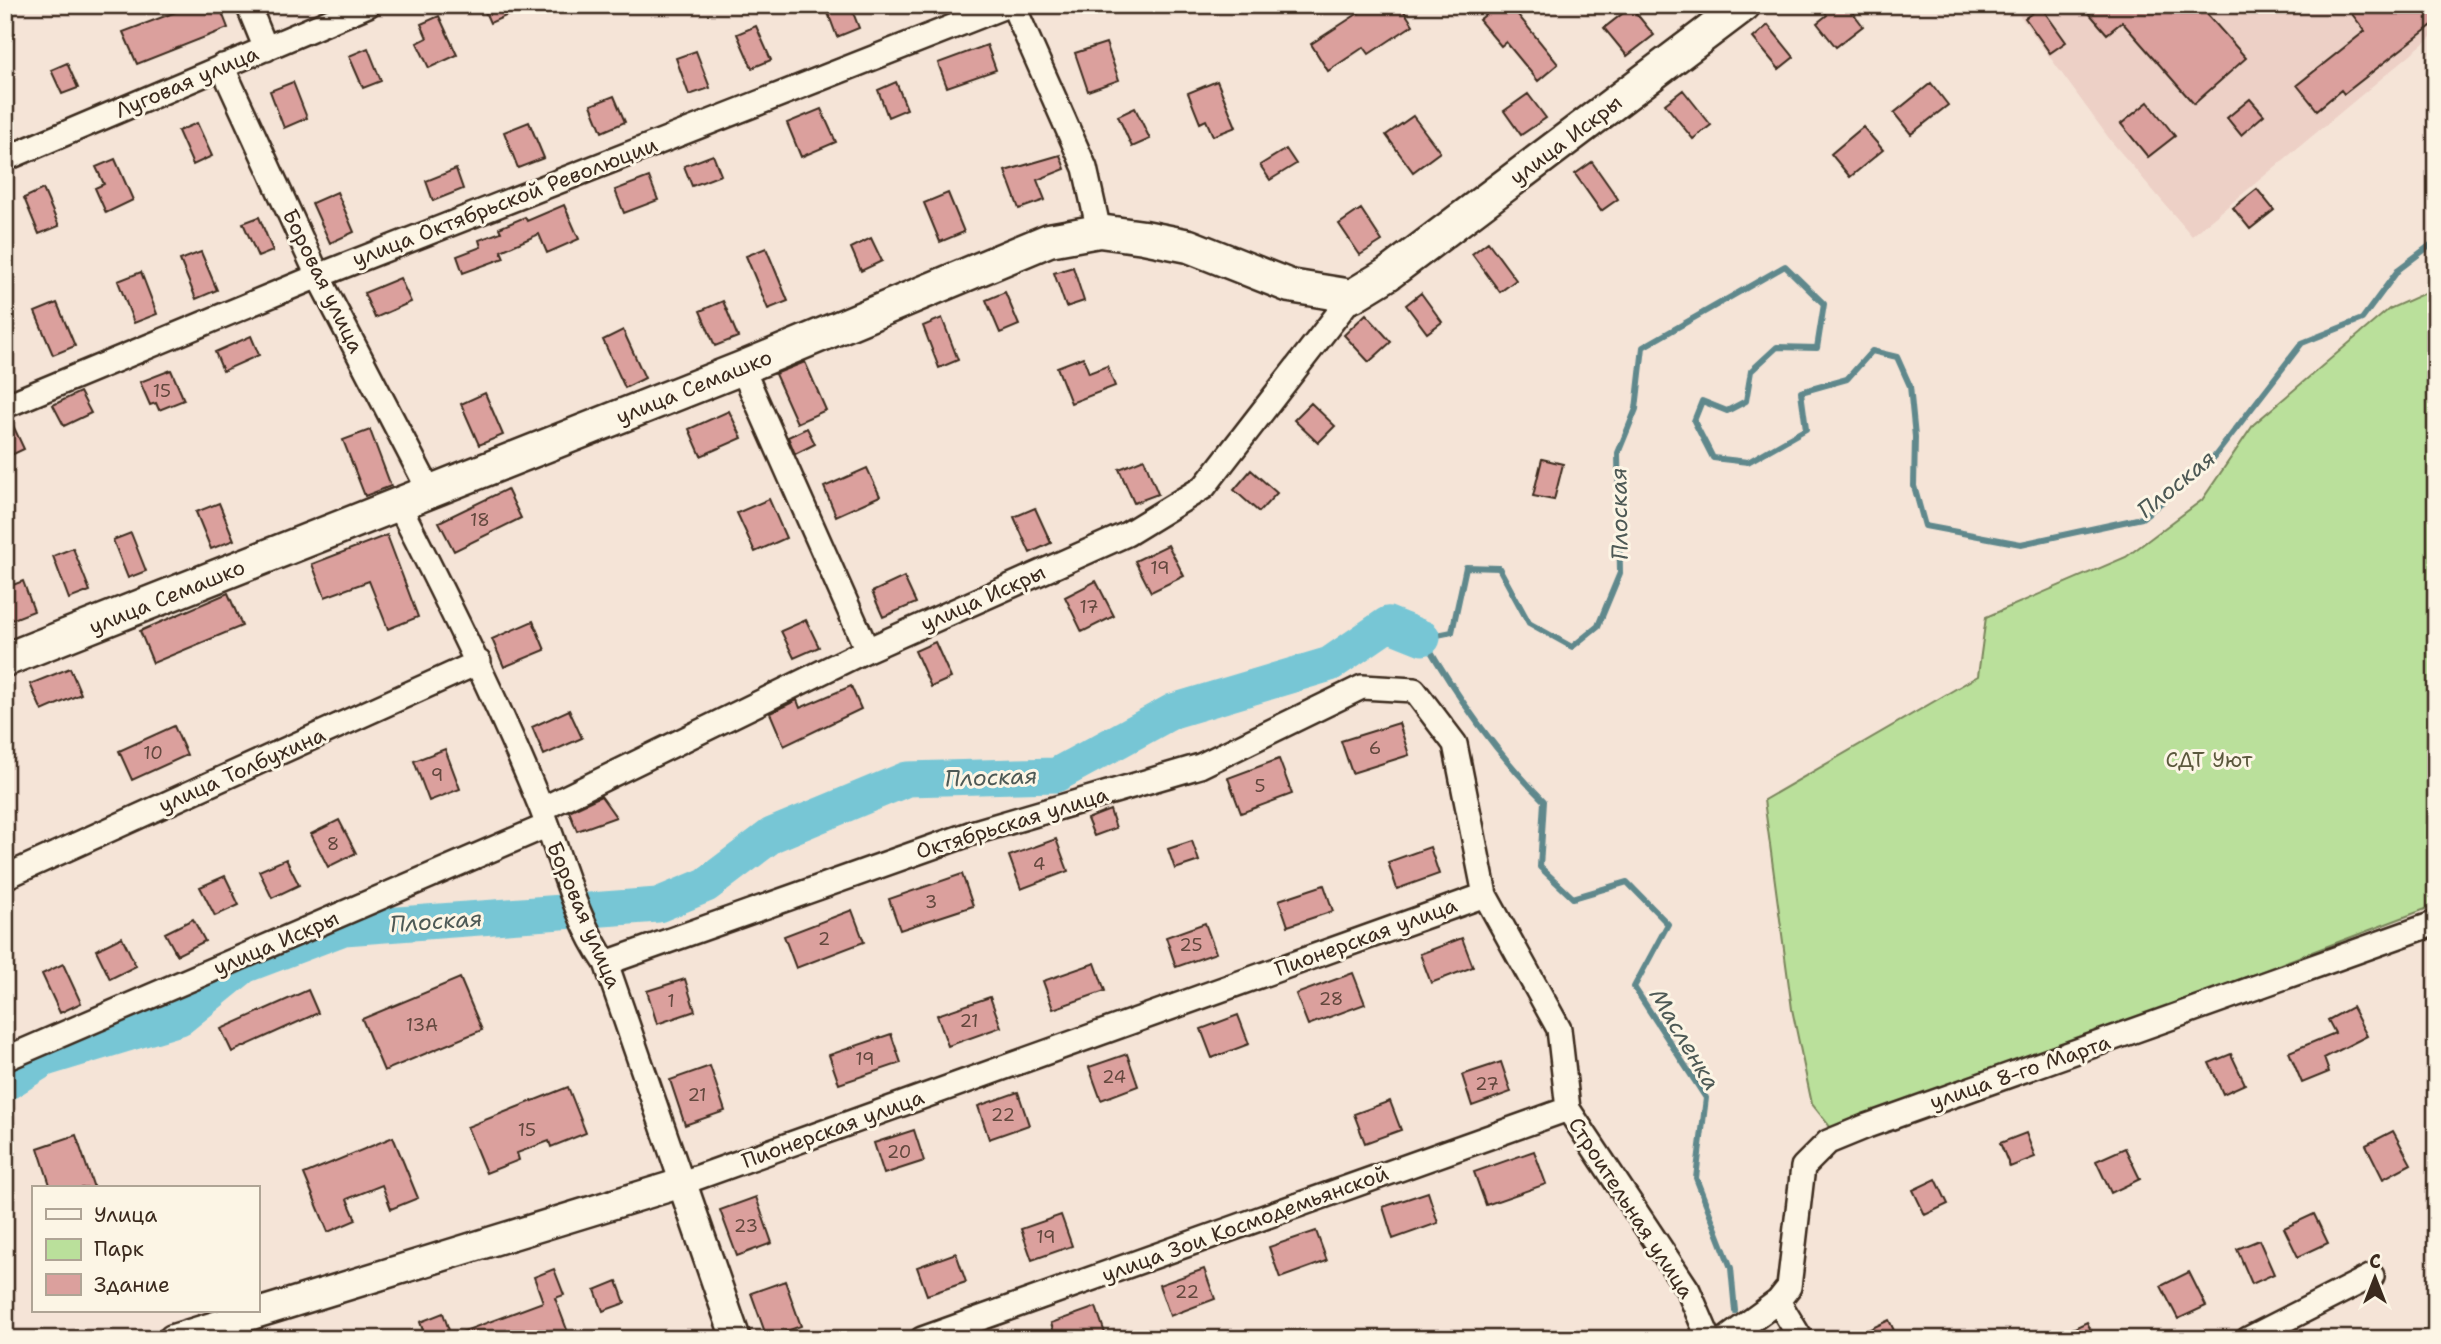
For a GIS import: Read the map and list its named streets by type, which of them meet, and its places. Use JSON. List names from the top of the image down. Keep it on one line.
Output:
{"streets":{"main road":["улица Искры","улица Семашко"],"street":["Луговая улица","улица Октябрьской Революции","Боровая улица","улица Толбухина","Октябрьская улица","Пионерская улица","улица 8-го Марта","Строительная улица","улица Зои Космодемьянской"]},"crossings":[["Луговая улица","Боровая улица"],["улица Искры","Боровая улица"],["улица Искры","улица Семашко"],["улица Октябрьской Революции","Боровая улица"],["Боровая улица","улица Семашко"],["Боровая улица","улица Толбухина"],["Боровая улица","Октябрьская улица"],["Боровая улица","Пионерская улица"],["Октябрьская улица","Строительная улица"],["Пионерская улица","Строительная улица"],["Строительная улица","улица Зои Космодемьянской"]],"water":["Плоская","Масленка"],"parks":["СДТ Уют"],"house_numbers":["15","18","19","17","6","10","9","5","8","4","3","2","25","28","1","21","13А","19","24","27","21","22","15","20","23","19","22"],"legend":["Улица","Парк","Здание"],"north":"top"}
